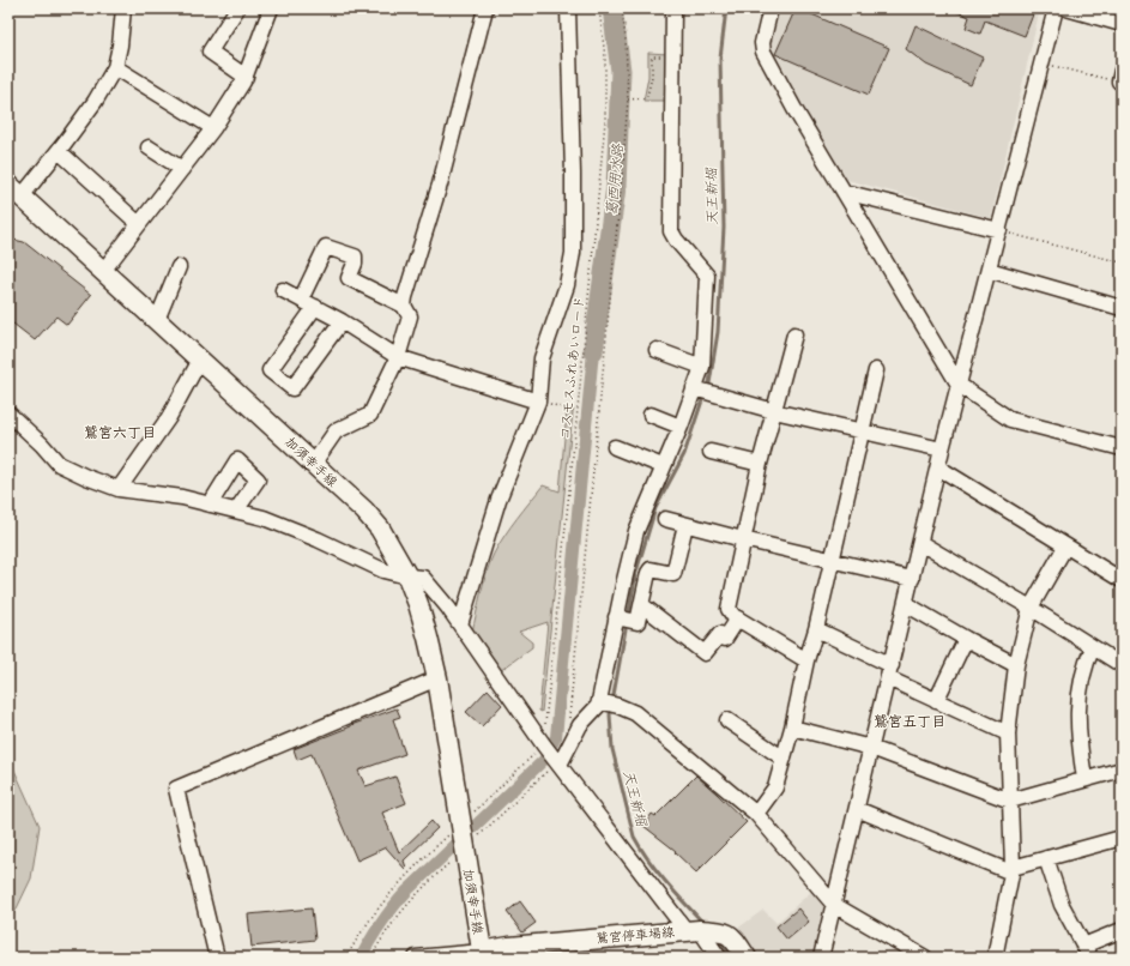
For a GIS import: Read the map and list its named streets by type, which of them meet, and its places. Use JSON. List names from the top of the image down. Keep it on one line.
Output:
{"streets":{"main road":["加須幸手線","鷲宮停車場線"],"path":["コスモスふれあいロード"]},"crossings":[["加須幸手線","鷲宮停車場線"]],"districts":["鷲宮六丁目","鷲宮五丁目"],"water":["葛西用水路","天王新堀"]}
